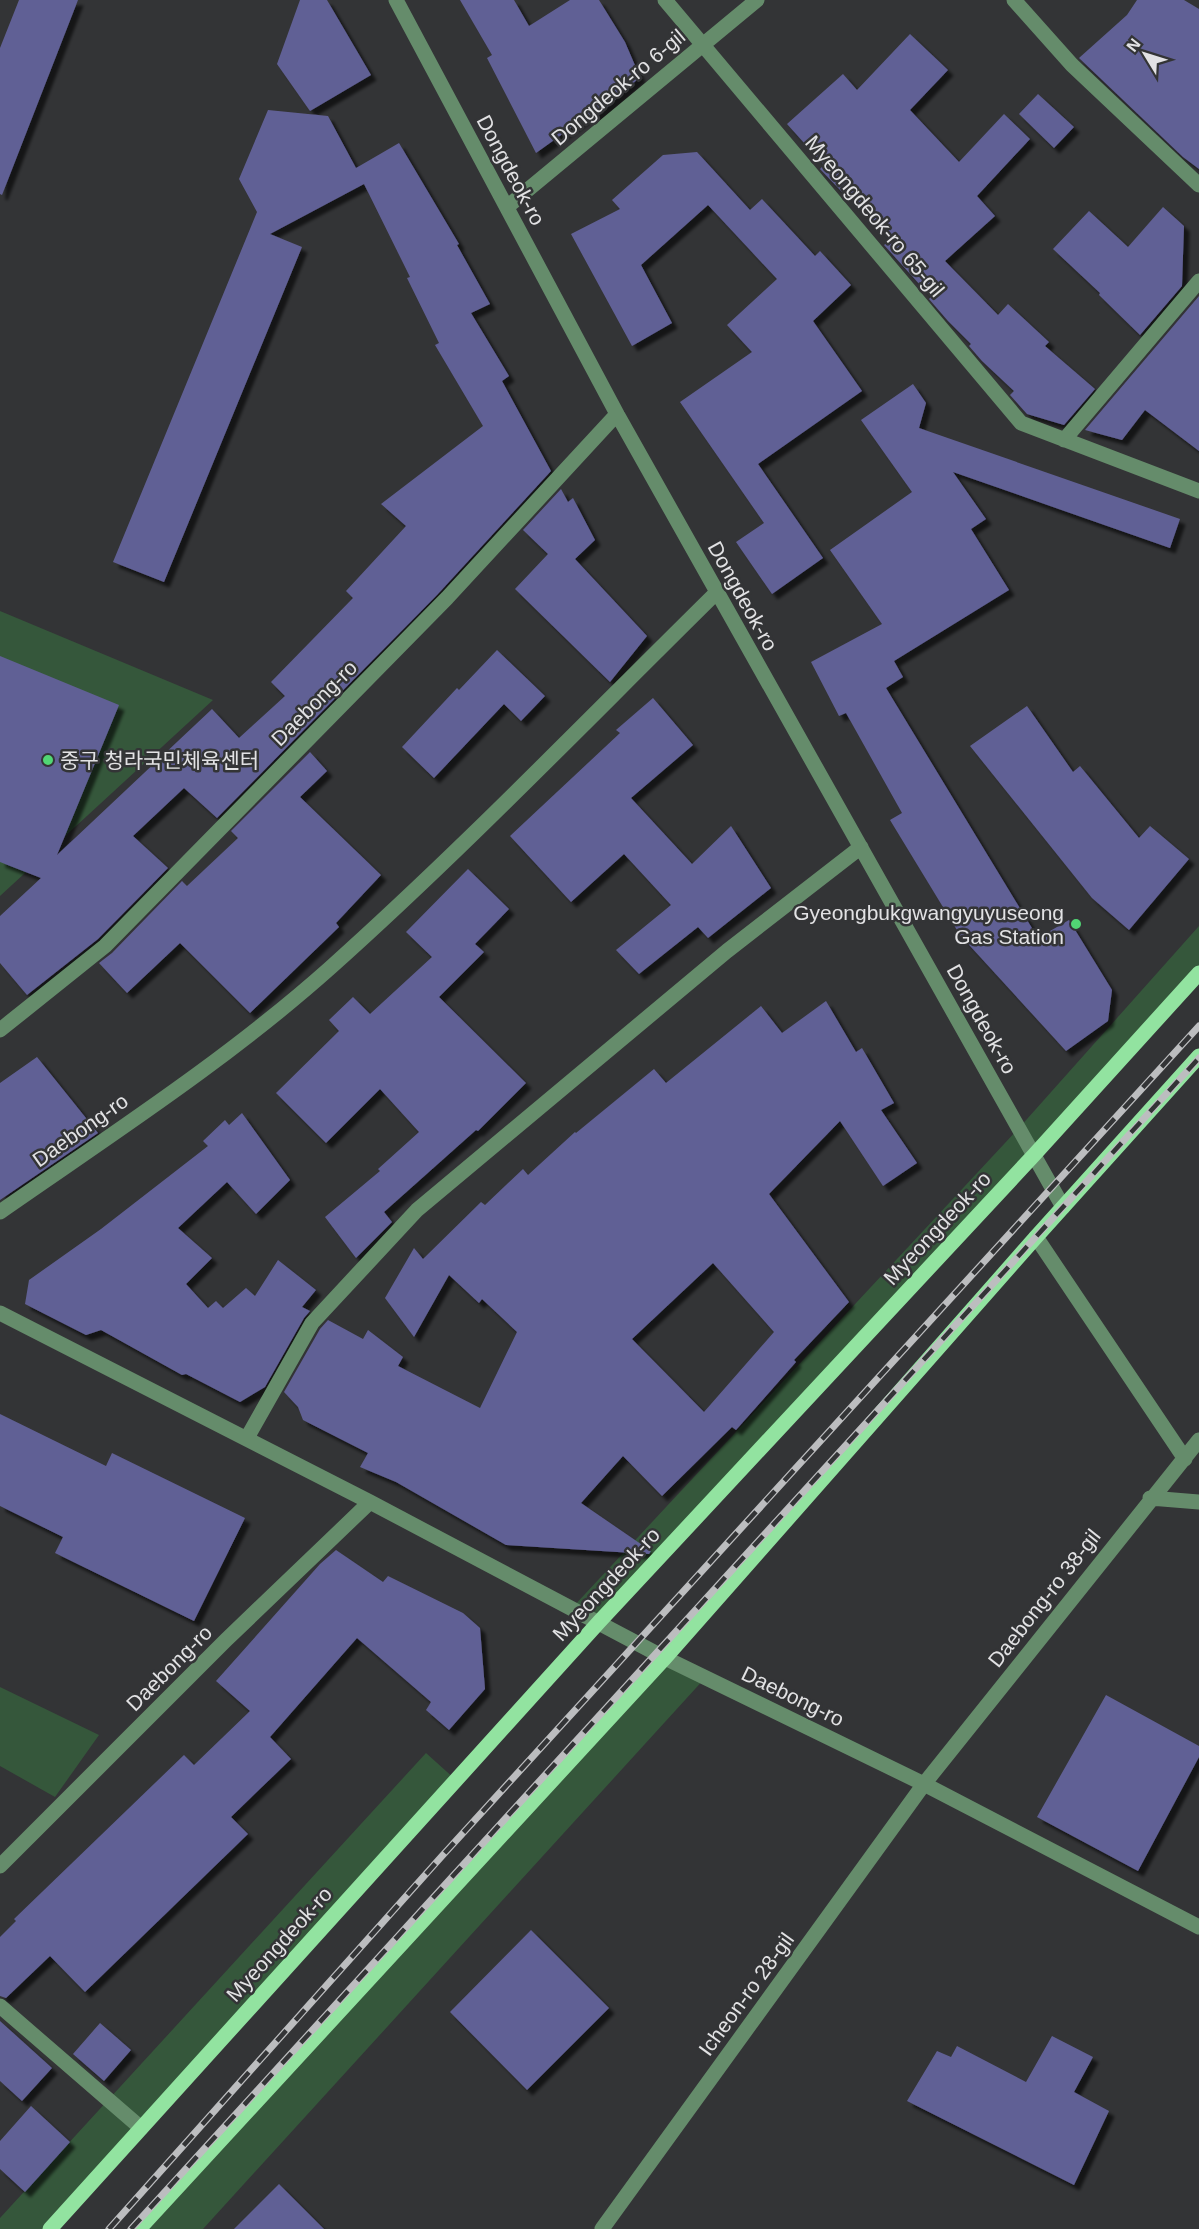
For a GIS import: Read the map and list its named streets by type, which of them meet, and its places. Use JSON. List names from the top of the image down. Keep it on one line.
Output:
{"streets":{"main road":["Myeongdeok-ro"],"street":["Dongdeok-ro 6-gil","Dongdeok-ro","Myeongdeok-ro 65-gil","Daebong-ro","Daebong-ro 38-gil","Icheon-ro 28-gil"]},"crossings":[["Dongdeok-ro 6-gil","Dongdeok-ro"],["Dongdeok-ro 6-gil","Myeongdeok-ro 65-gil"],["Dongdeok-ro","Daebong-ro"],["Dongdeok-ro","Myeongdeok-ro"],["Daebong-ro","Myeongdeok-ro"],["Daebong-ro","Daebong-ro 38-gil"],["Daebong-ro","Icheon-ro 28-gil"],["Daebong-ro 38-gil","Icheon-ro 28-gil"]],"places":["중구 청라국민체육센터","Gyeongbukgwangyuyuseong Gas Station"],"north":"top left"}
